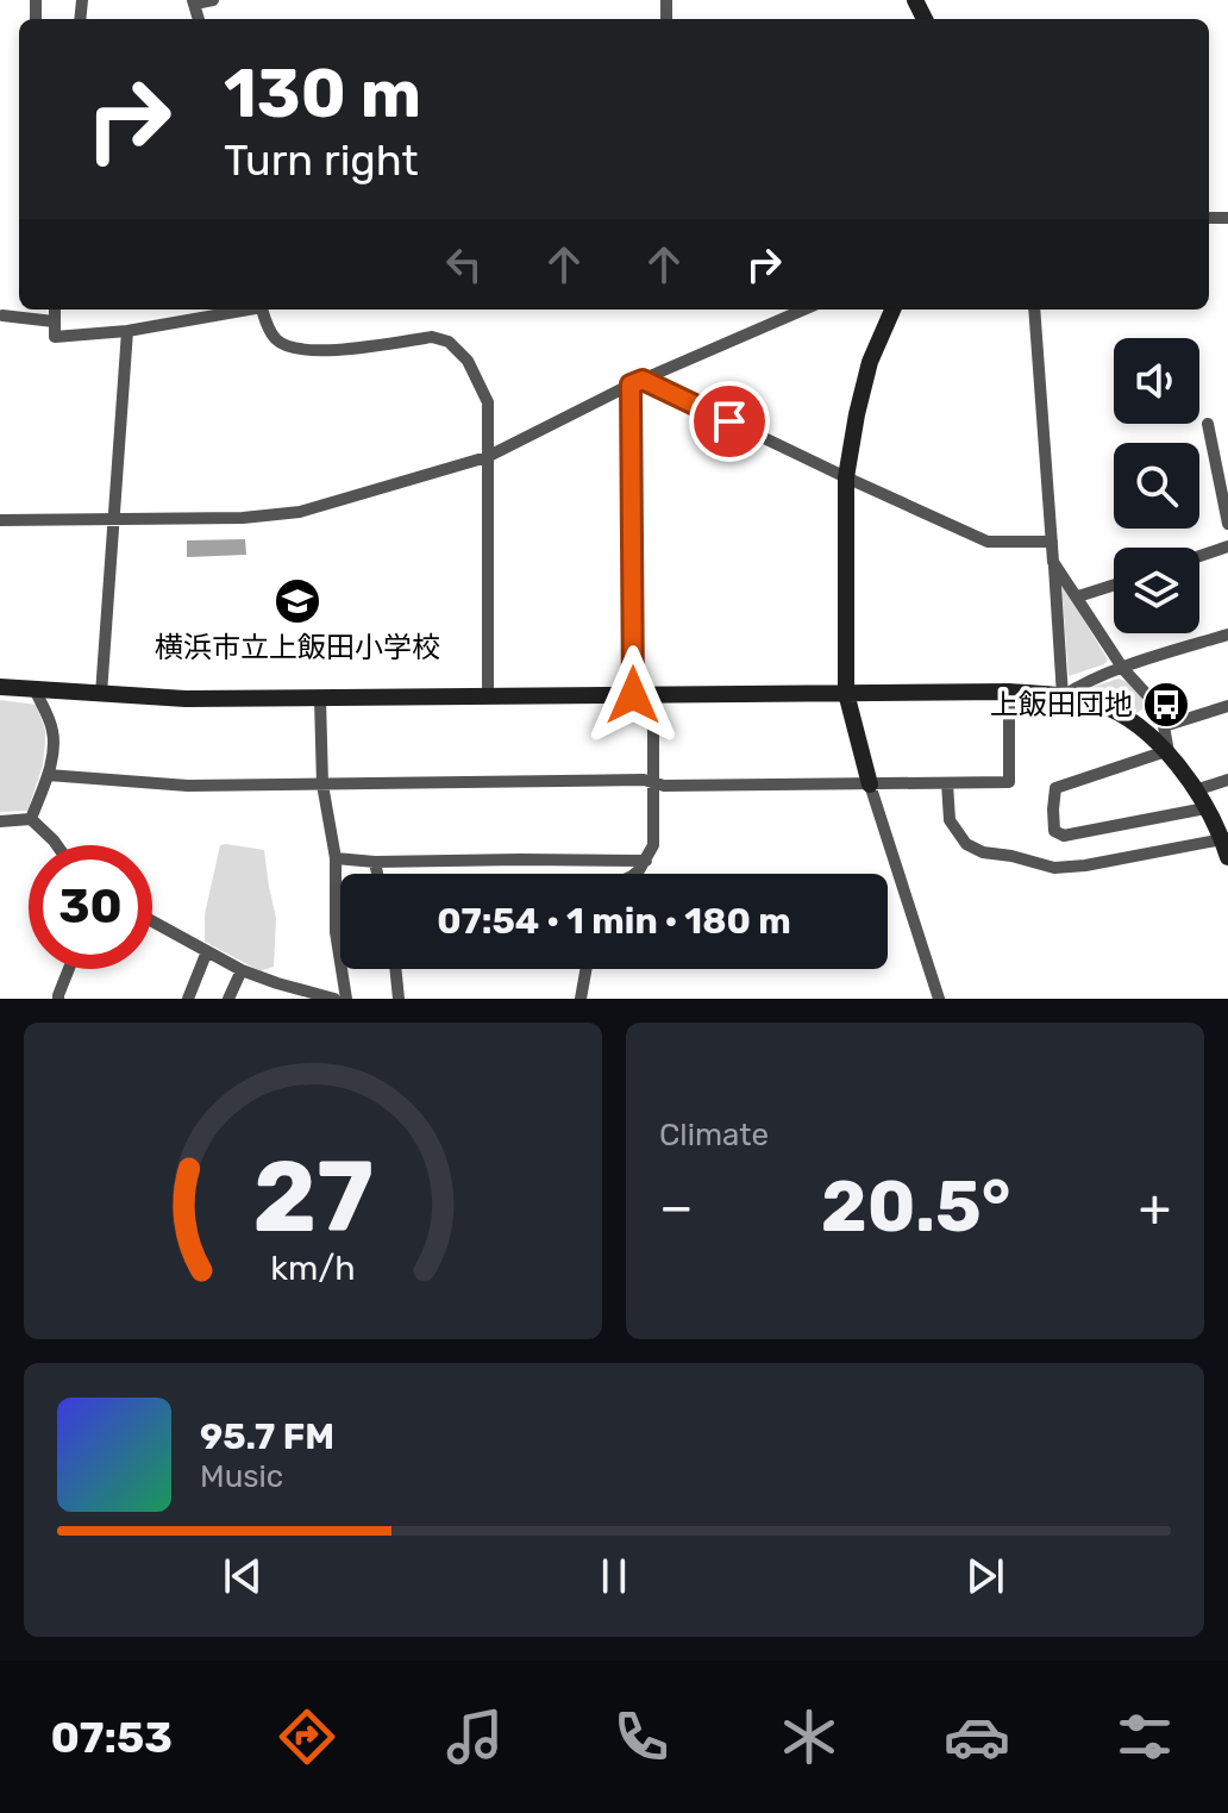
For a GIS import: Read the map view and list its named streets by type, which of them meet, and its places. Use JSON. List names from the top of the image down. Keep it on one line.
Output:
{"places":{"school or university":["横浜市立上飯田小学校"],"bus stop":["上飯田団地"]},"page":{"turn":["130 m","Turn right"],"limit":"30","trip":"07:54 · 1 min · 180 m","tile":"Climate","heat":["−","20.5°","+"],"song":["95.7 FM","Music"],"tabs":"07:53","gauge":["27","km/h"]}}
